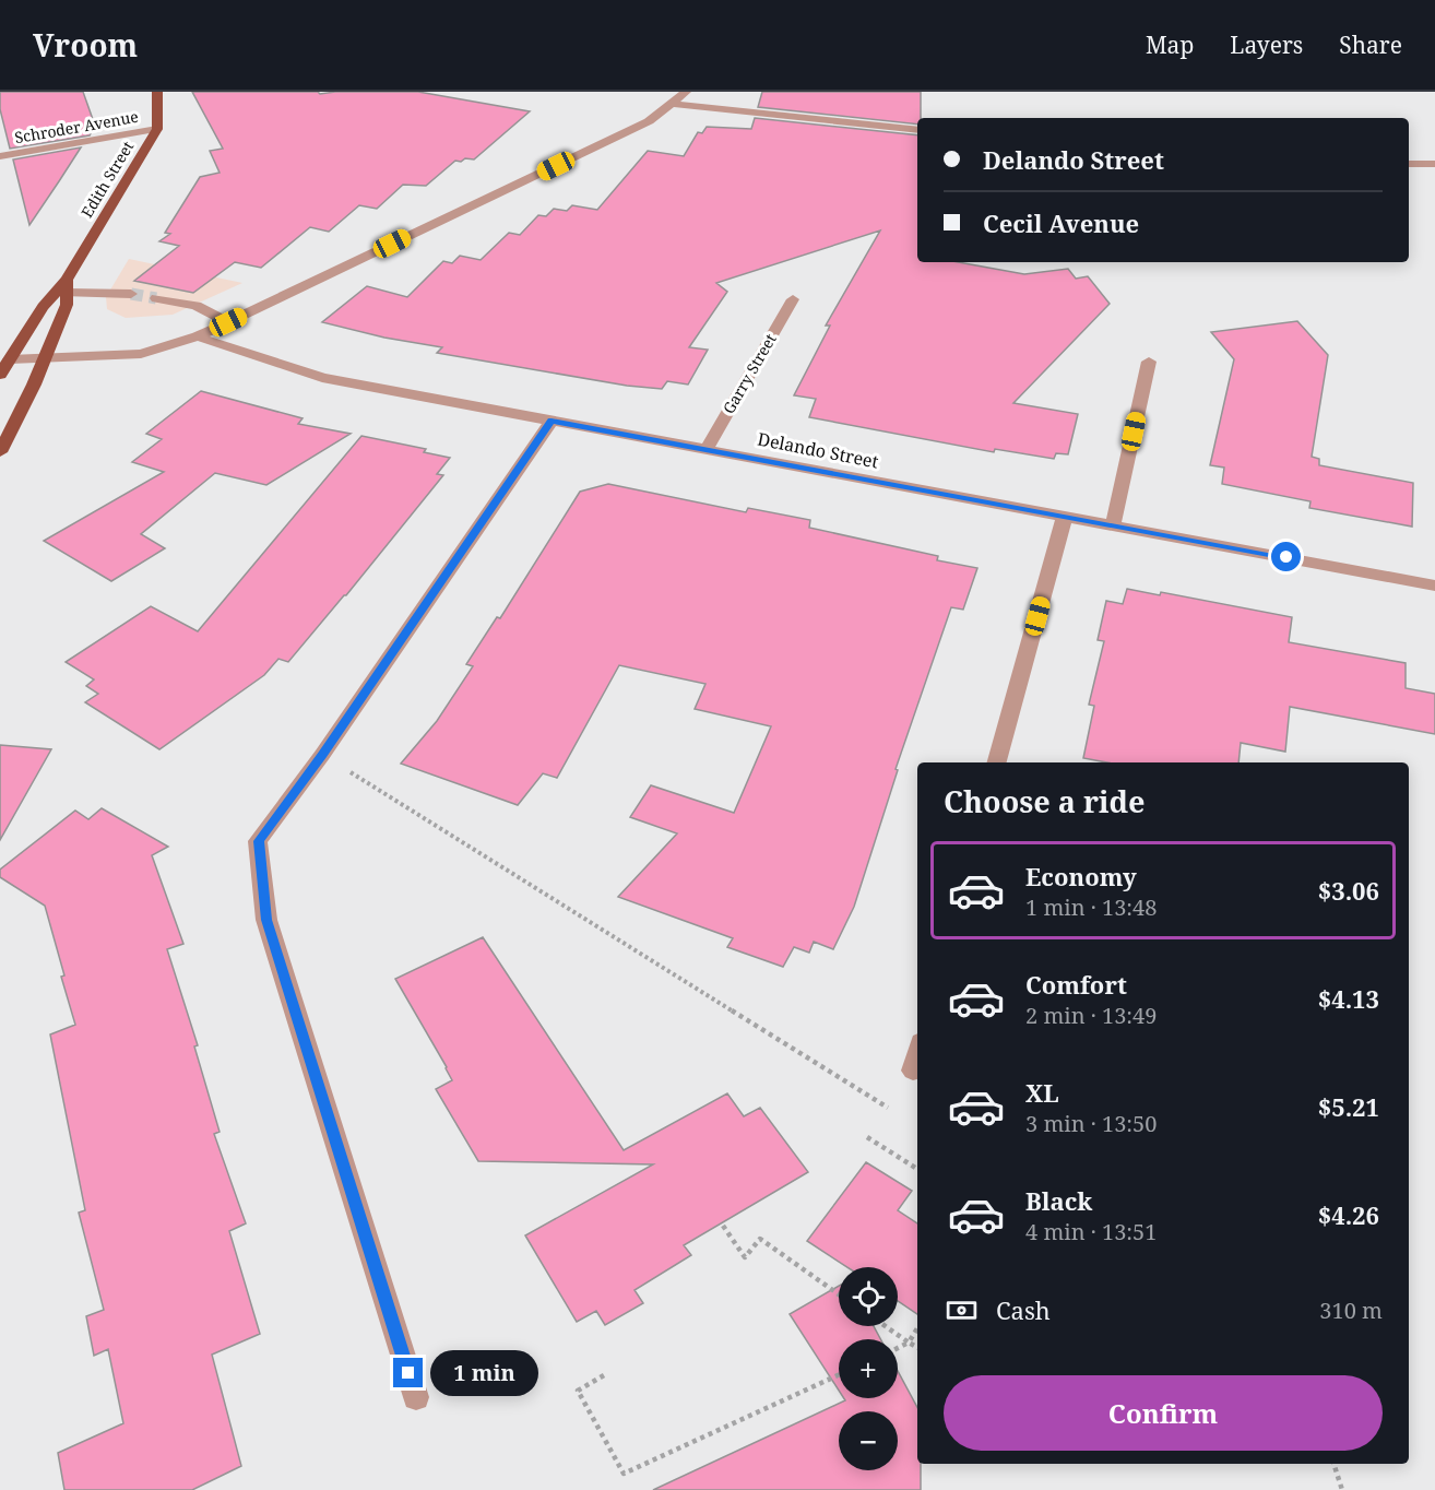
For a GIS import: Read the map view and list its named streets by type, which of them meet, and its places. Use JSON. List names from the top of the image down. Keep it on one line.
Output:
{"streets":{"main road":["Edith Street"],"street":["Schroder Avenue","Garry Street","Delando Street"]},"crossings":[["Schroder Avenue","Edith Street"],["Garry Street","Delando Street"]],"page":{"header":"Vroom","nav":["Map","Layers","Share"],"banner":["Delando Street","Cecil Avenue"],"heading":"Choose a ride","list":[{"name":"Economy","note":"1 min · 13:48","value":"$3.06"},{"name":"Comfort","note":"2 min · 13:49","value":"$4.13"},{"name":"XL","note":"3 min · 13:50","value":"$5.21"},{"name":"Black","note":"4 min · 13:51","value":"$4.26"}],"map_buttons":["+","−"],"pay":["Cash","310 m"],"bubble":"1 min","buttons":"Confirm"}}
